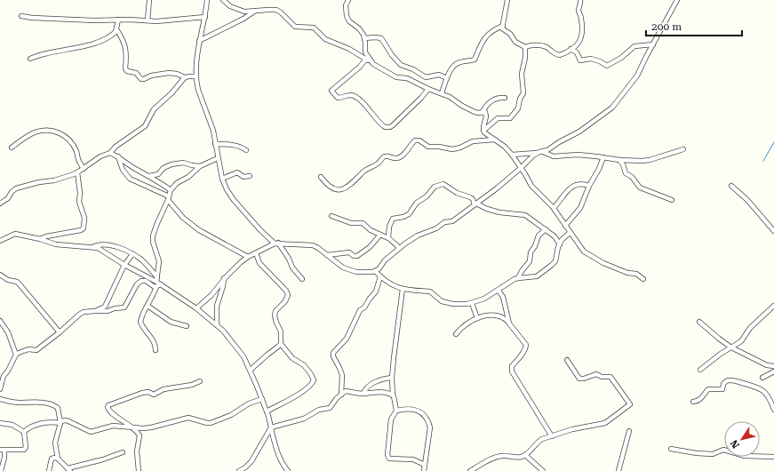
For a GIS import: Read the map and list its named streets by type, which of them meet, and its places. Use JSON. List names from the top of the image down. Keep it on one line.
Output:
{"scale_bar":"200 m","north":"bottom left"}
